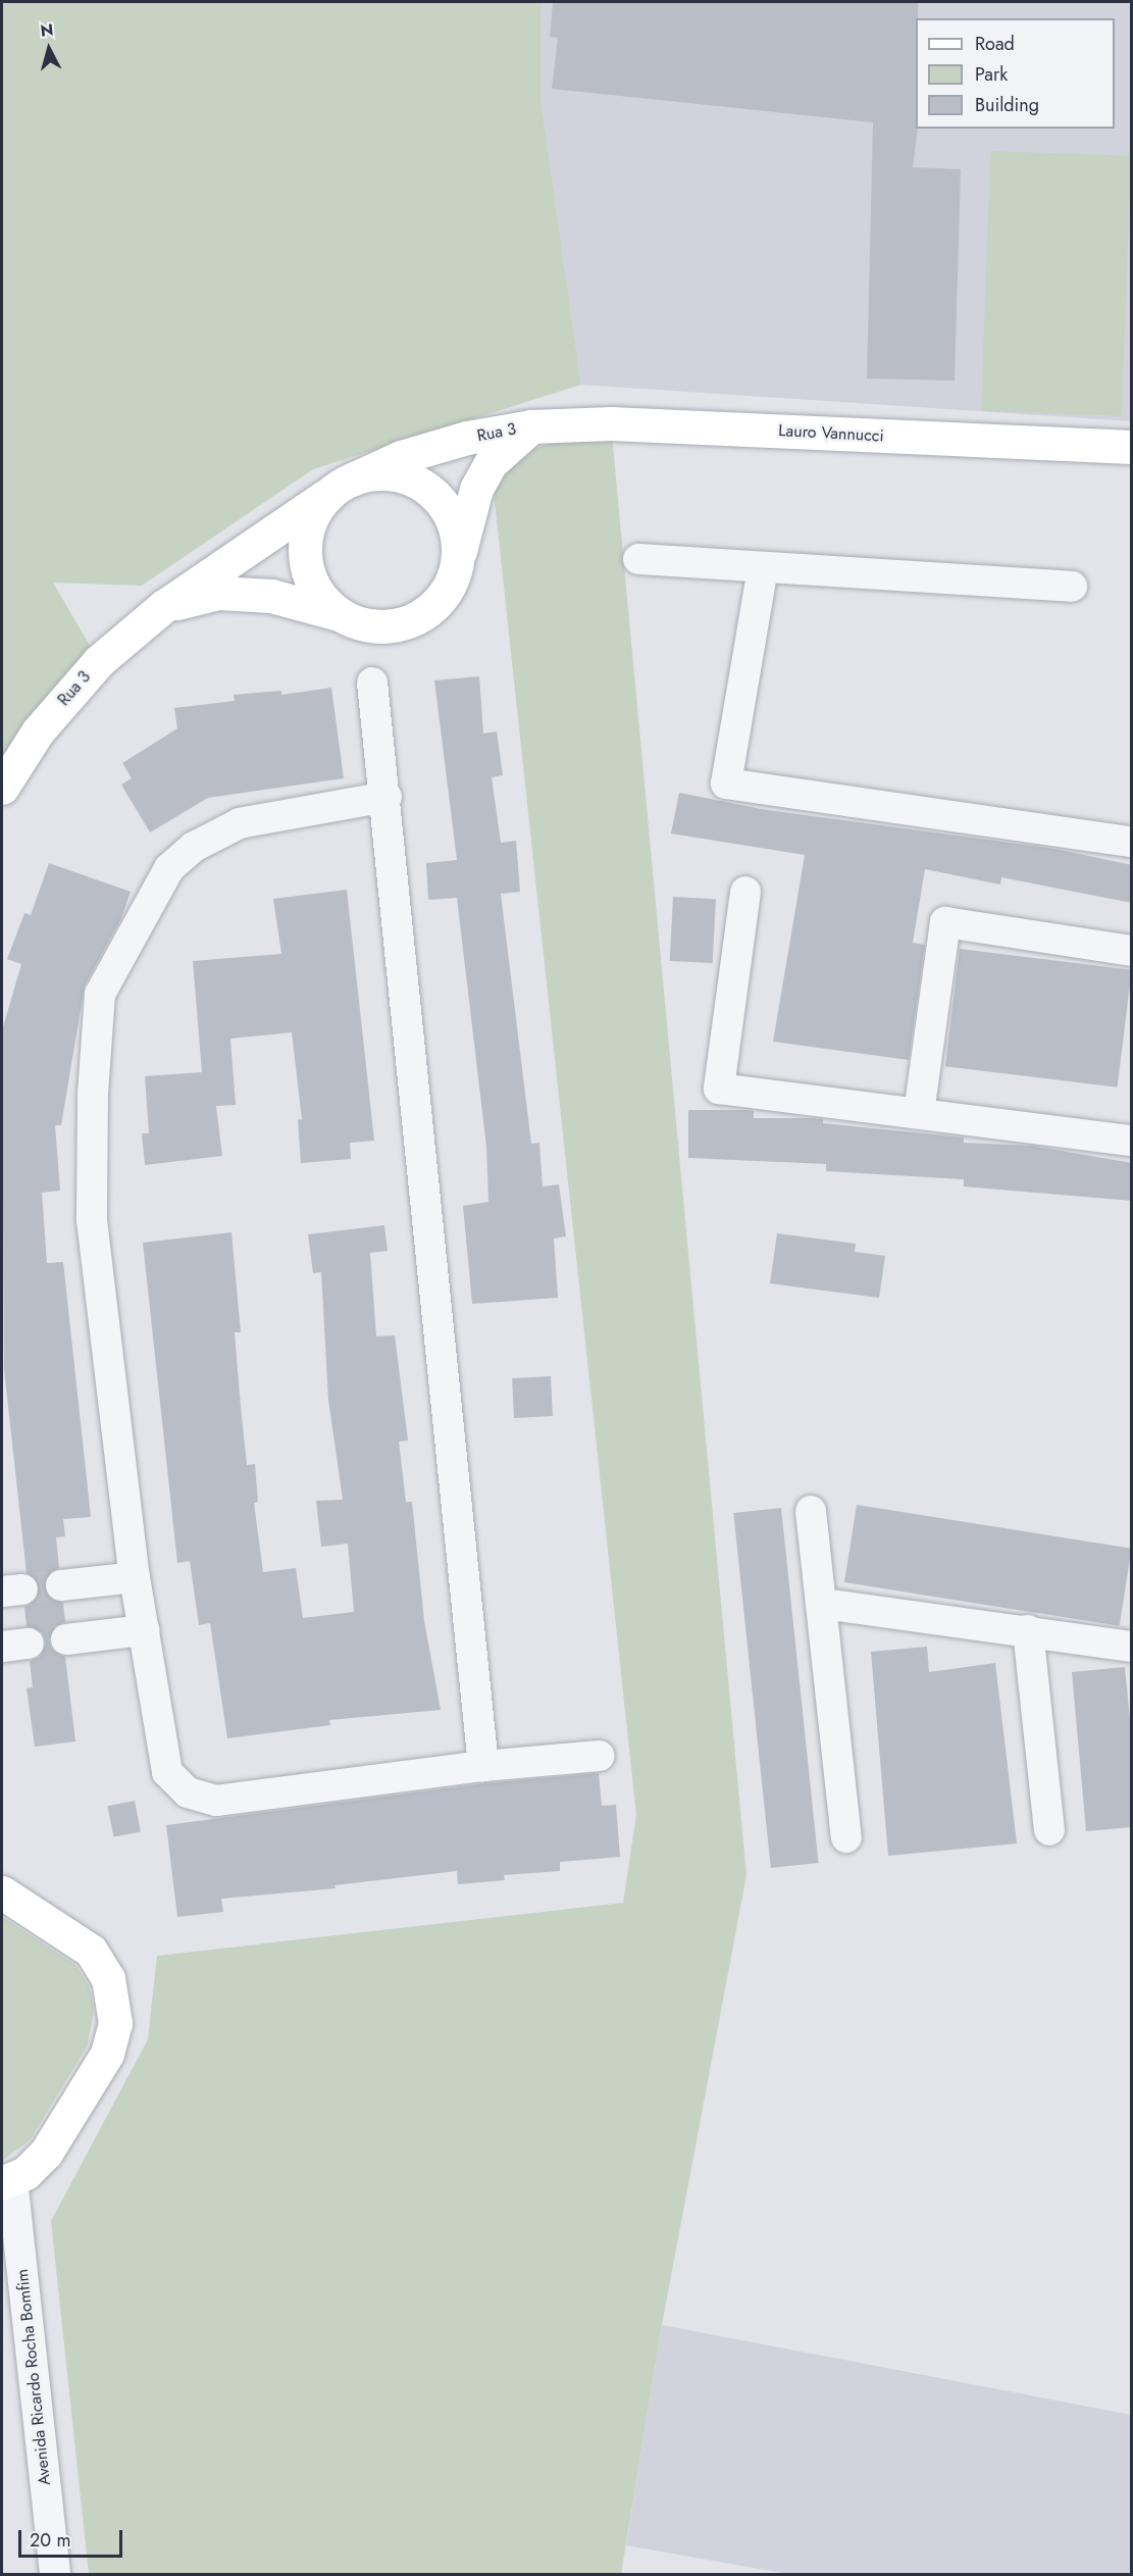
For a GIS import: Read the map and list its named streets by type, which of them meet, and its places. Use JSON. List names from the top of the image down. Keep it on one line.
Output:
{"streets":{"street":["Rua 3","Lauro Vannucci","Avenida Ricardo Rocha Bomfim"]},"crossings":[["Rua 3","Lauro Vannucci"]],"legend":["Road","Park","Building"],"scale_bar":"20 m","north":"top"}
